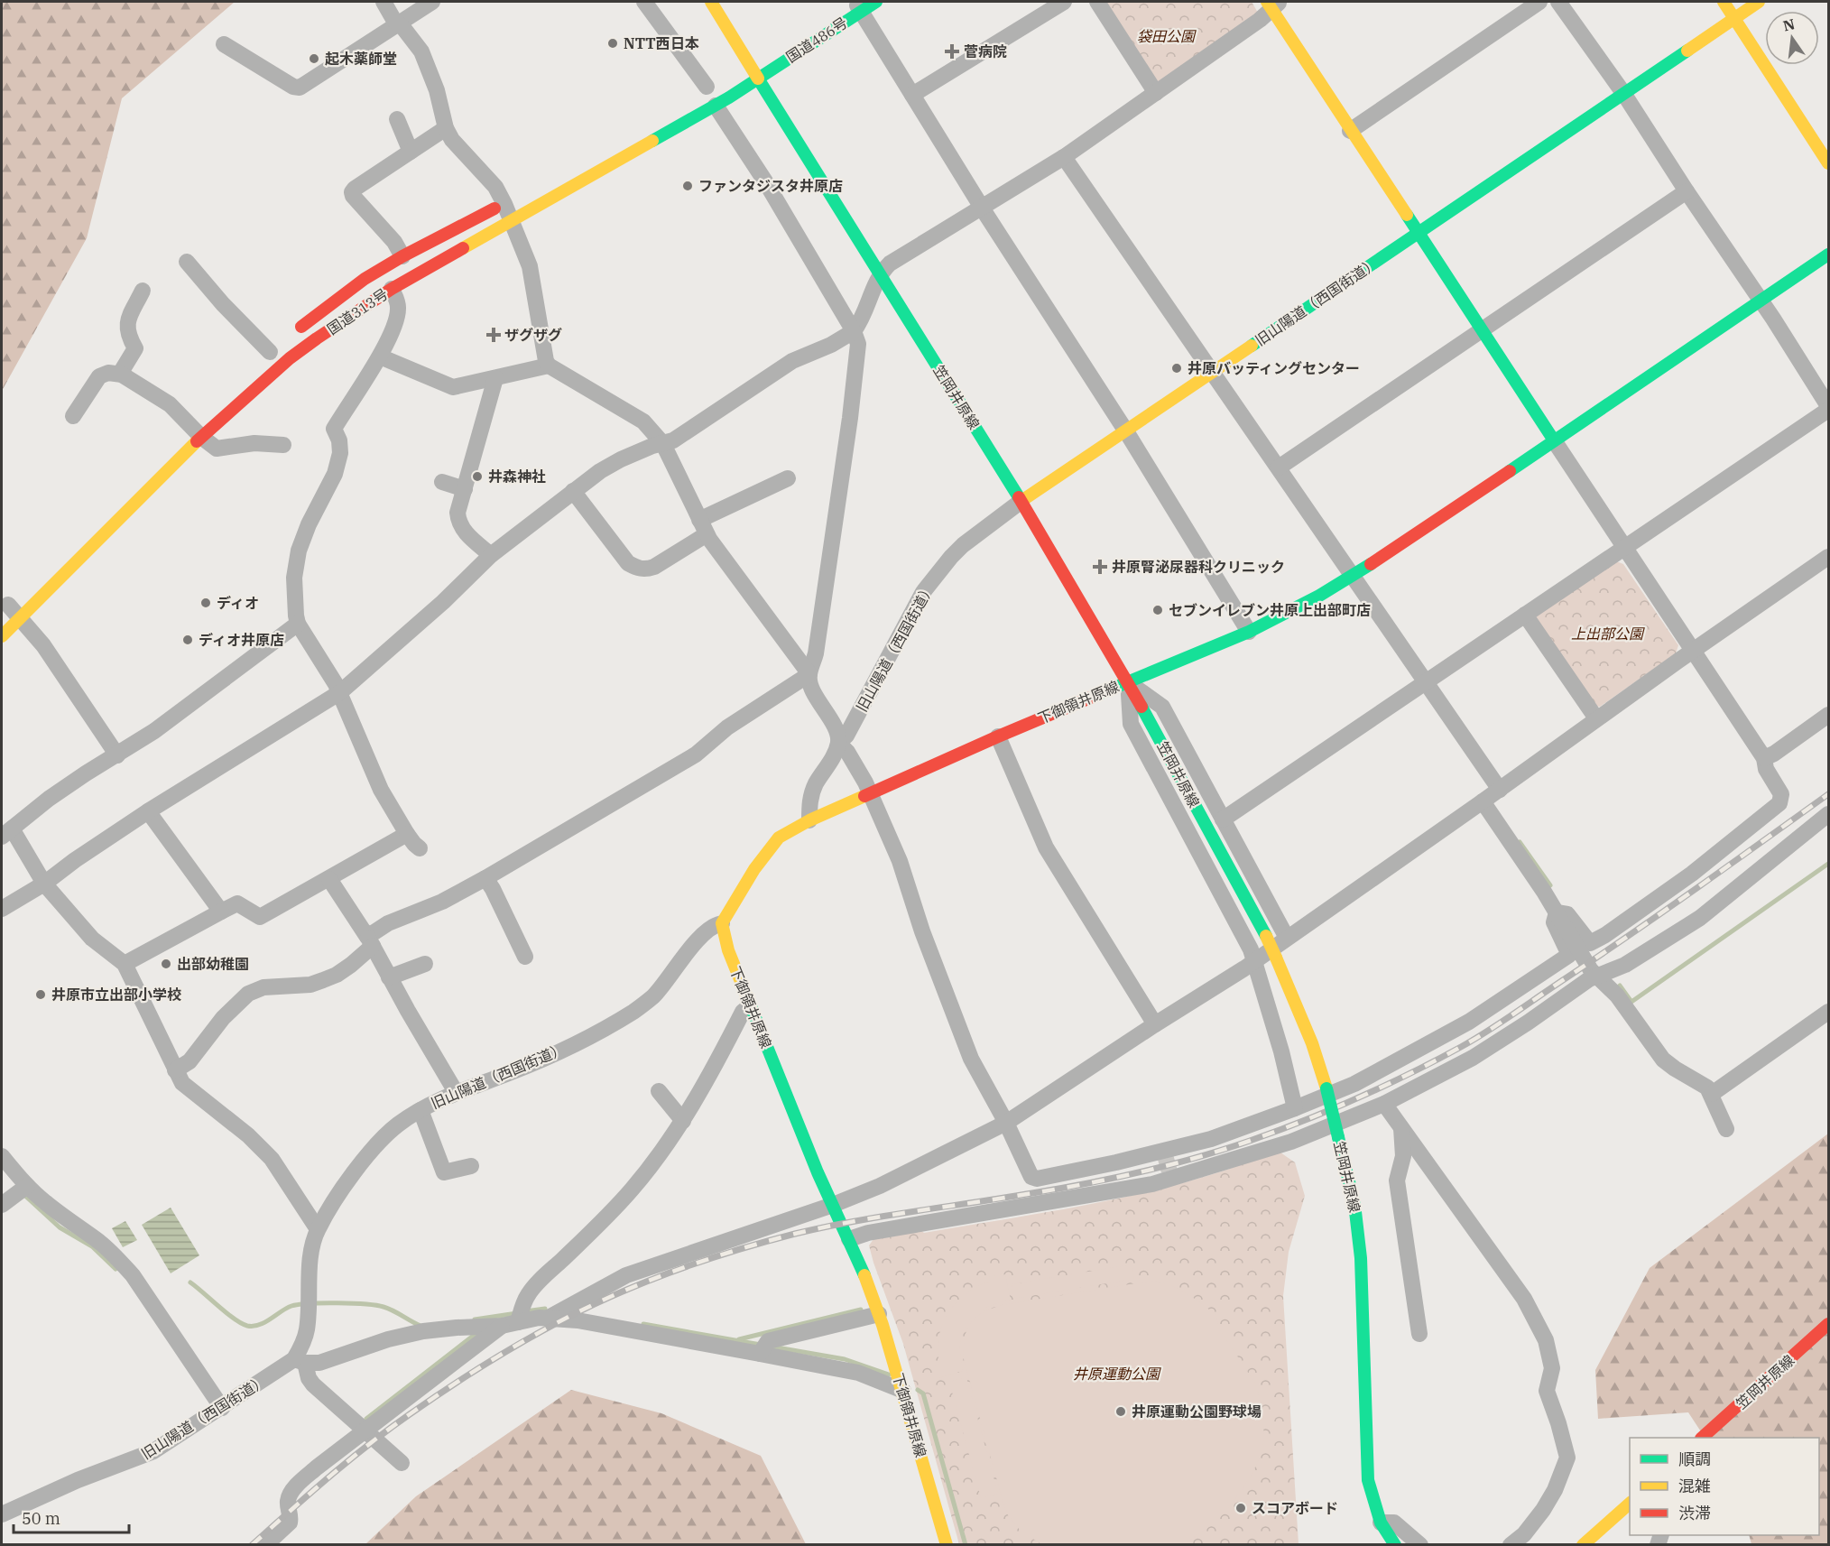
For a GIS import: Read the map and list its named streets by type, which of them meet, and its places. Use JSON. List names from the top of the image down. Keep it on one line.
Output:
{"streets":{"main road":["国道486号","旧山陽道（西国街道）","国道313号","笠岡井原線","下御領井原線"]},"crossings":[["国道486号","国道313号"],["国道486号","笠岡井原線"],["旧山陽道（西国街道）","笠岡井原線"],["旧山陽道（西国街道）","下御領井原線"],["国道313号","笠岡井原線"],["笠岡井原線","下御領井原線"]],"parks":["袋田公園","上出部公園","井原運動公園"],"places":{"other":["NTT西日本","起木薬師堂","ファンタジスタ井原店","井原バッティングセンター","井森神社","ディオ","セブンイレブン井原上出部町店","ディオ井原店","出部幼稚園","井原市立出部小学校","井原運動公園野球場","スコアボード"],"health":["菅病院","ザグザグ","井原腎泌尿器科クリニック"]},"legend":["順調","混雑","渋滞"],"scale_bar":"50 m","north":"top"}
